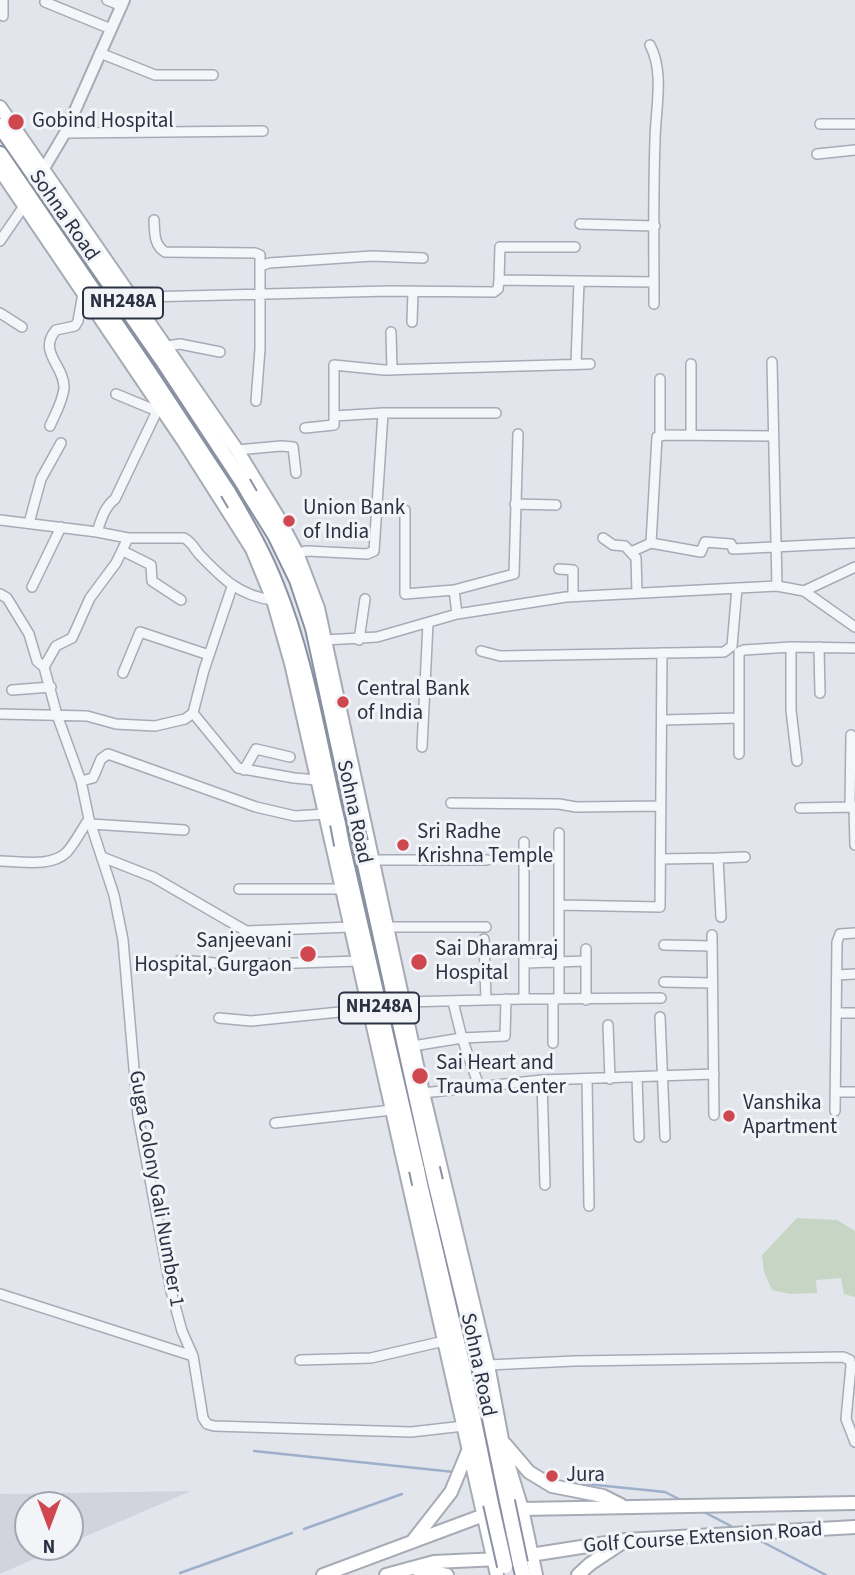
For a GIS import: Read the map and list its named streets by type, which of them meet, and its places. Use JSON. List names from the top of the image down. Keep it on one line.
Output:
{"streets":{"highway":["Sohna Road","NH248A"],"main road":["Golf Course Extension Road"],"street":["Guga Colony Gali Number 1"]},"crossings":[["Sohna Road","Golf Course Extension Road"]],"places":["Gobind Hospital","Union Bank of India","Central Bank of India","Sri Radhe Krishna Temple","Sanjeevani Hospital, Gurgaon","Sai Dharamraj Hospital","Sai Heart and Trauma Center","Vanshika Apartment","Jura"],"north":"bottom"}
